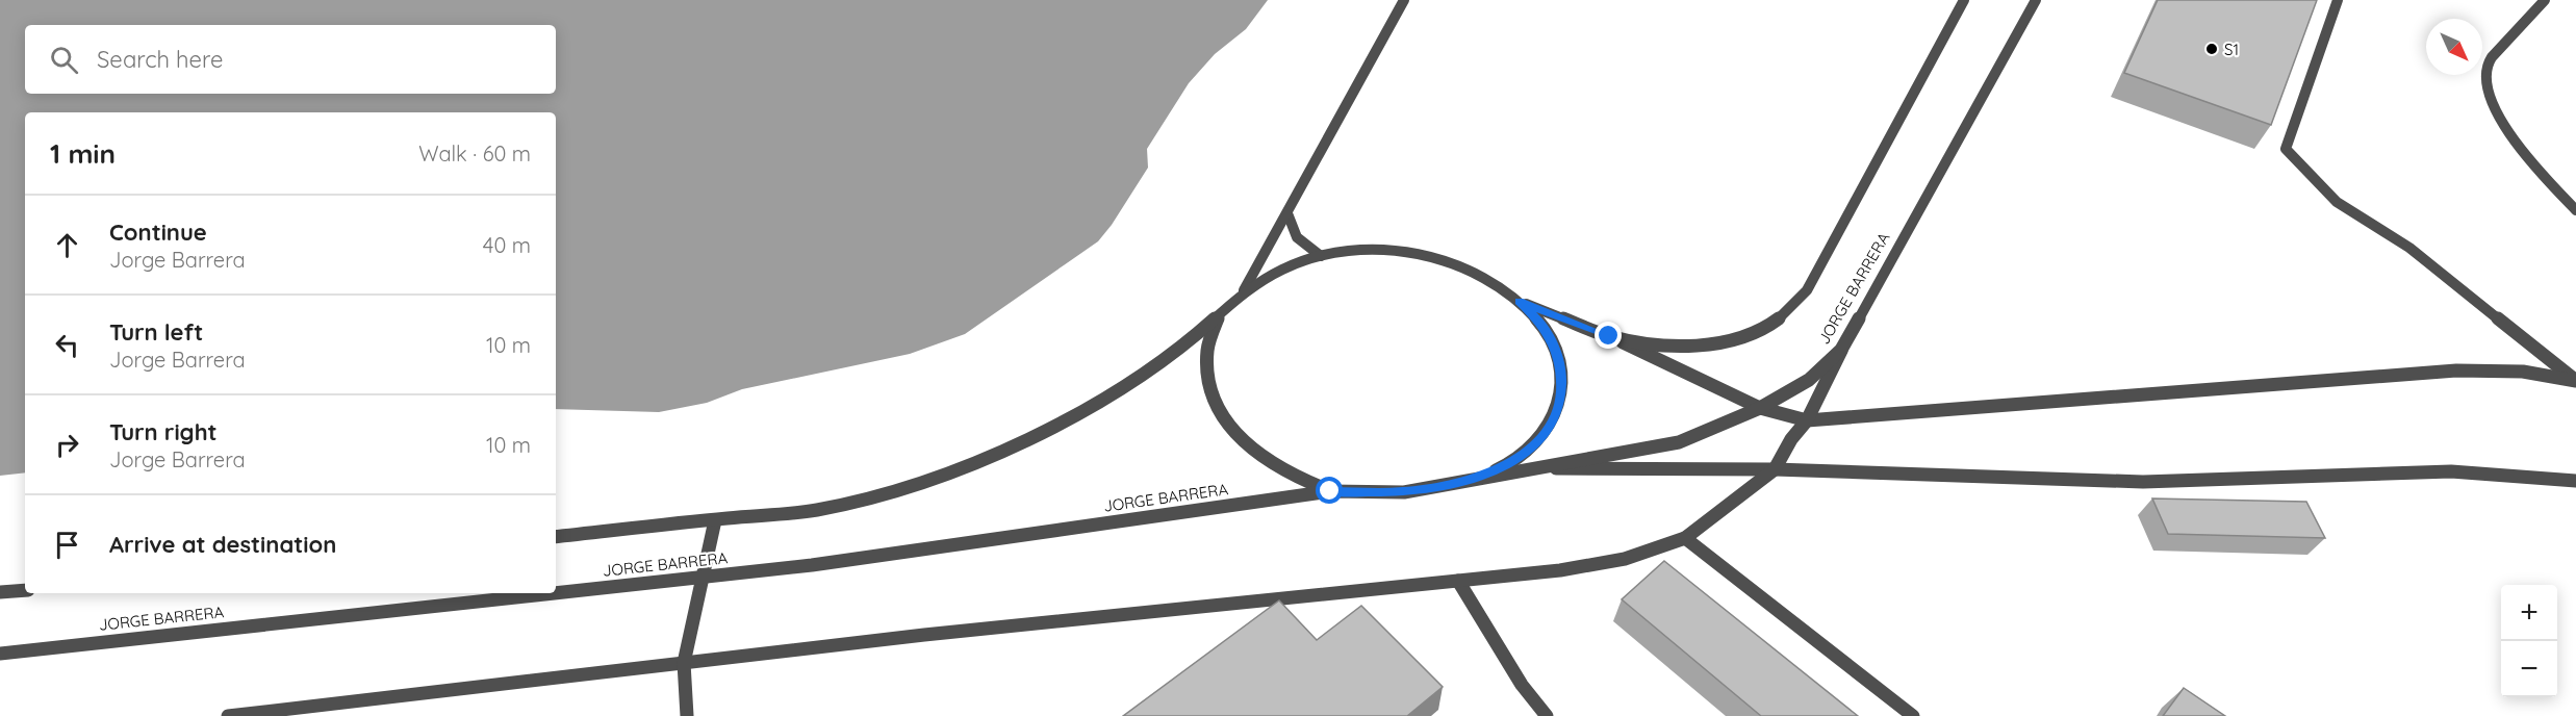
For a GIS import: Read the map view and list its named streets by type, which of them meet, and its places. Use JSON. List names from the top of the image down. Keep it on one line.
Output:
{"streets":{"street":["JORGE BARRERA"]},"places":["S1"],"north":"bottom right","page":{"search":"Search here","heading":["1 min","Walk · 60 m"],"list":[["Continue","Jorge Barrera","40 m"],["Turn left","Jorge Barrera","10 m"],["Turn right","Jorge Barrera","10 m"],"Arrive at destination"],"map_buttons":["+","−"]}}
